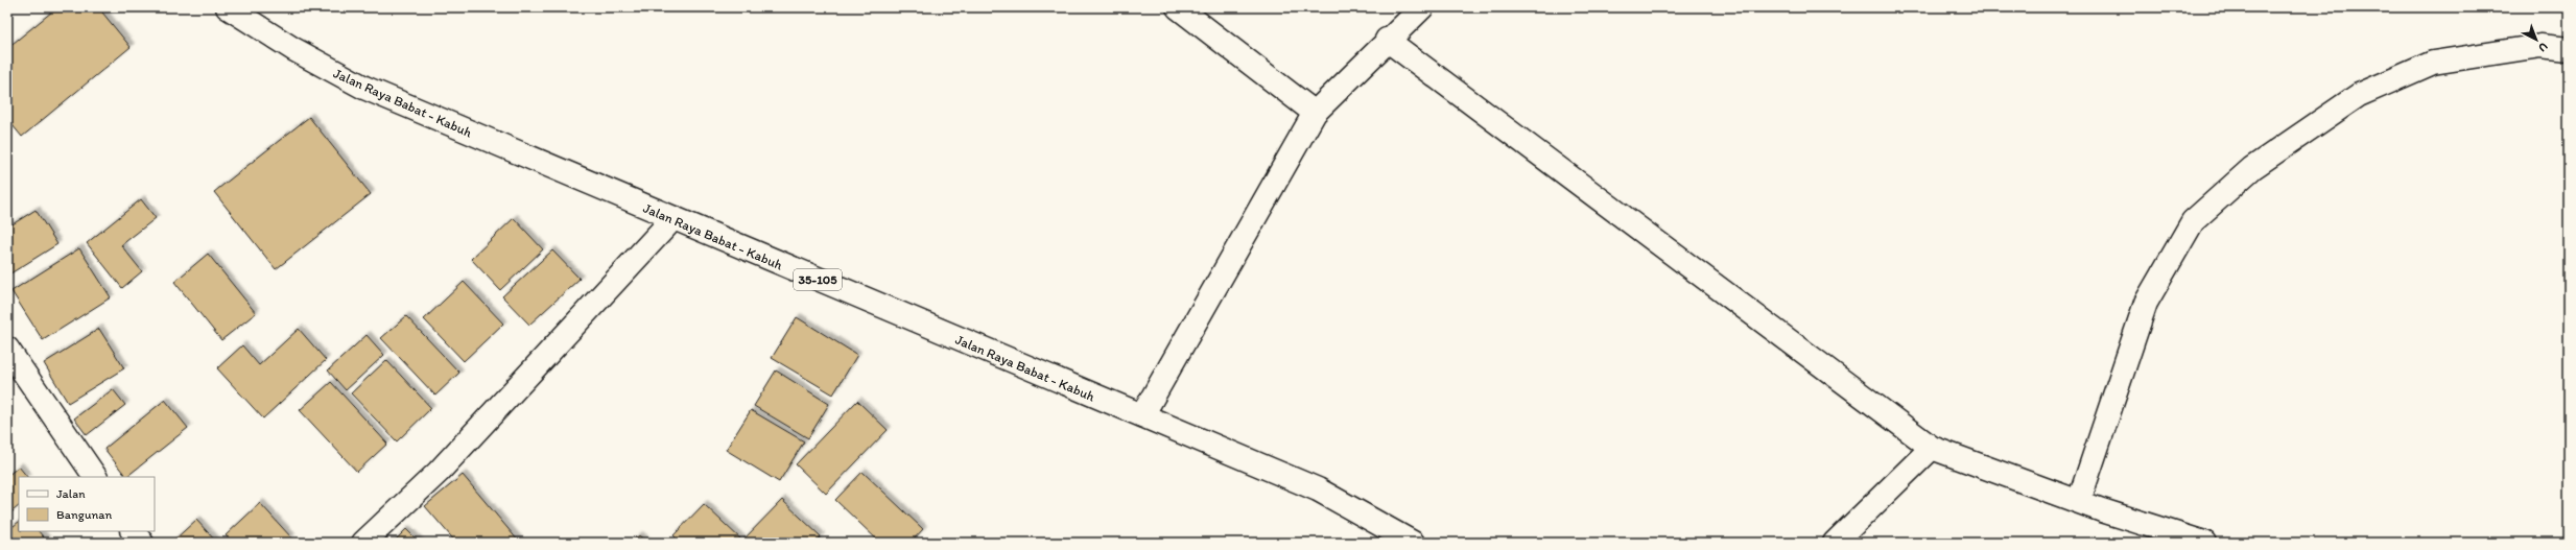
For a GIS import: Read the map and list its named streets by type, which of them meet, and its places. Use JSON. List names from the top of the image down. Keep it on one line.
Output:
{"streets":{"street":["Jalan Raya Babat - Kabuh","35-105"]},"legend":["Jalan","Bangunan"],"north":"bottom right"}
